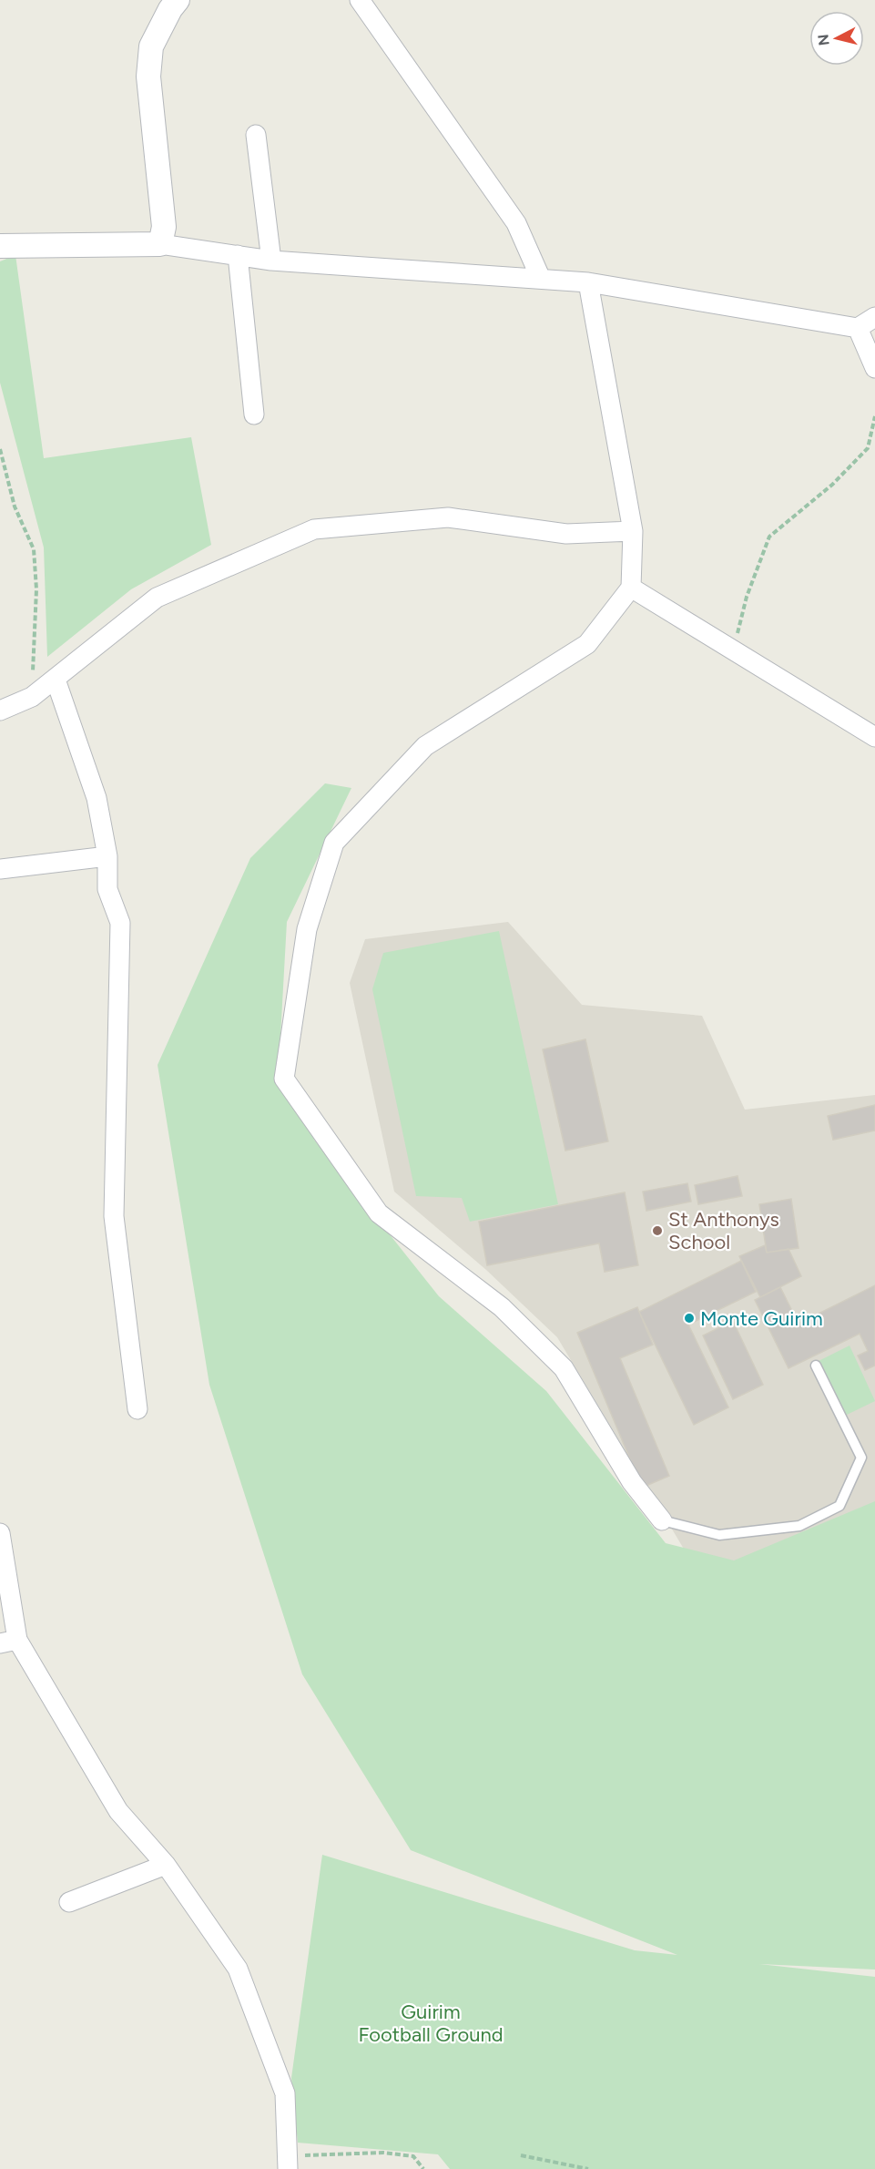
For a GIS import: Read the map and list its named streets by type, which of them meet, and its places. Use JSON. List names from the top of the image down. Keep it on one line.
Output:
{"parks":["Guirim Football Ground"],"places":["St Anthonys School","Monte Guirim"],"north":"left"}
